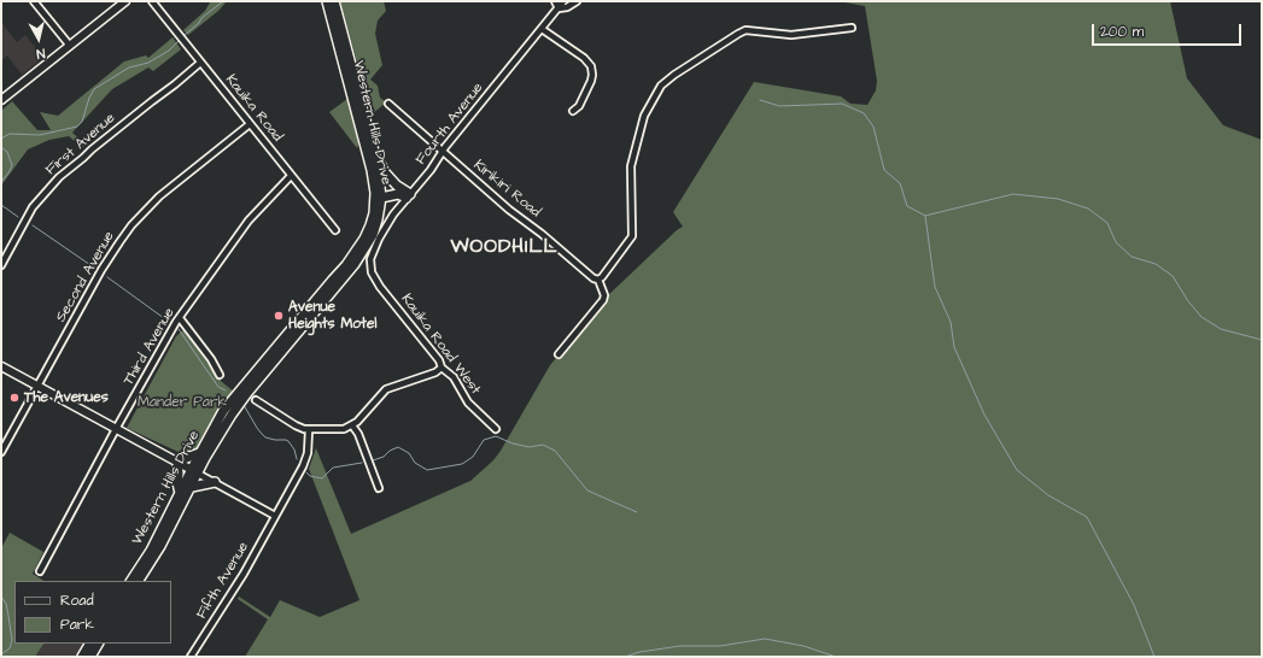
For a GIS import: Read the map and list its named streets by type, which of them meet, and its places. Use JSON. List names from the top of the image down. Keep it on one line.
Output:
{"streets":{"highway":["Western Hills Drive"],"street":["Kauika Road","Fourth Avenue","First Avenue","Kirikiri Road","Second Avenue","Kauika Road West","Third Avenue","Fifth Avenue"]},"crossings":[["Kauika Road","First Avenue"],["Kauika Road","Second Avenue"],["Kauika Road","Third Avenue"],["Fourth Avenue","Kirikiri Road"],["Fourth Avenue","Kauika Road West"]],"districts":["WOODHILL"],"parks":["Mander Park"],"places":["Avenue Heights Motel","The Avenues"],"legend":["Road","Park"],"scale_bar":"200 m","north":"bottom"}
